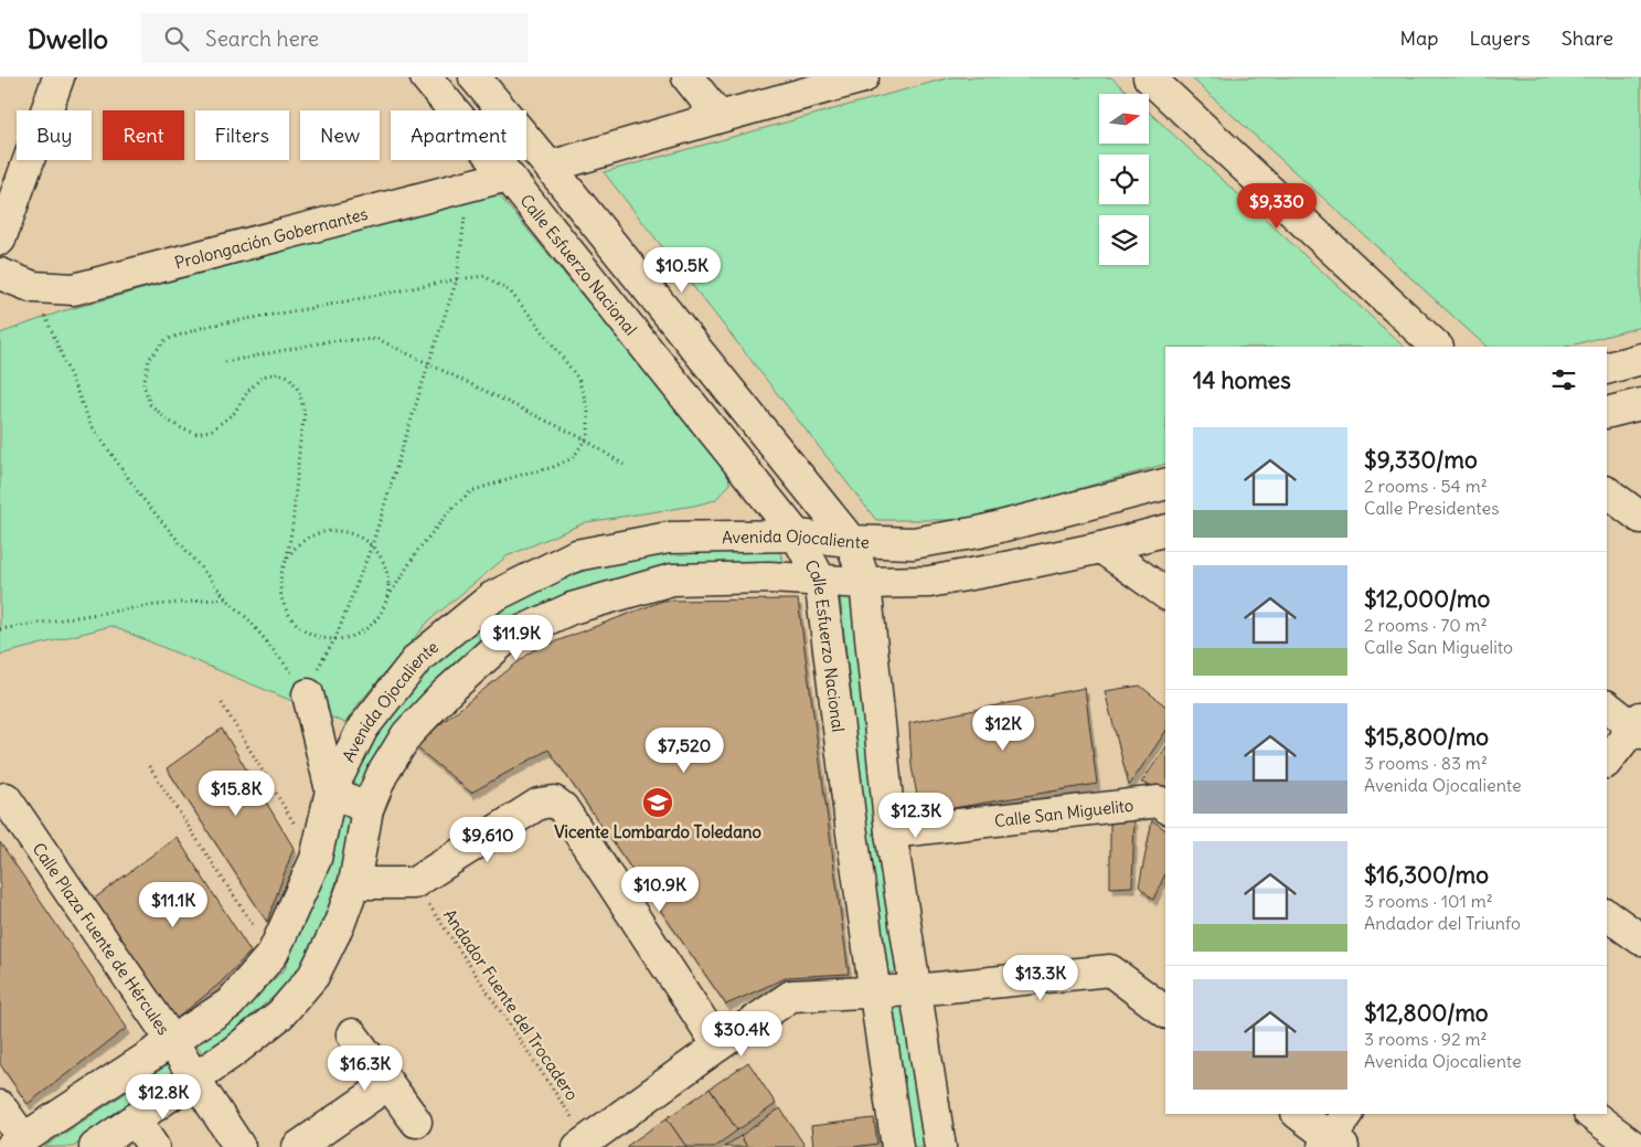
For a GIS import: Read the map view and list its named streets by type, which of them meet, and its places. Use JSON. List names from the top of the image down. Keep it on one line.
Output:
{"streets":{"street":["Prolongación Gobernantes","Calle Esfuerzo Nacional","Avenida Ojocaliente","Calle San Miguelito","Calle Plaza Fuente de Hércules"],"path":["Andador Fuente del Trocadero"]},"crossings":[["Prolongación Gobernantes","Calle Esfuerzo Nacional"],["Calle Esfuerzo Nacional","Avenida Ojocaliente"],["Avenida Ojocaliente","Calle Plaza Fuente de Hércules"]],"places":{"school or university":["Vicente Lombardo Toledano"]},"north":"right","page":{"header":"Dwello","search":"Search here","nav":["Map","Layers","Share"],"chip":["Buy","Rent","Filters","New","Apartment"],"price":["$9,330","$10.5K","$11.9K","$12K","$7,520","$15.8K","$12.3K","$9,610","$10.9K","$11.1K","$13.3K","$30.4K","$16.3K","$12.8K"],"heading":"14 homes","list":[{"name":"$9,330/mo","note":"2 rooms · 54 m² · Calle Presidentes"},{"name":"$12,000/mo","note":"2 rooms · 70 m² · Calle San Miguelito"},{"name":"$15,800/mo","note":"3 rooms · 83 m² · Avenida Ojocaliente"},{"name":"$16,300/mo","note":"3 rooms · 101 m² · Andador del Triunfo"},{"name":"$12,800/mo","note":"3 rooms · 92 m² · Avenida Ojocaliente"}]}}
